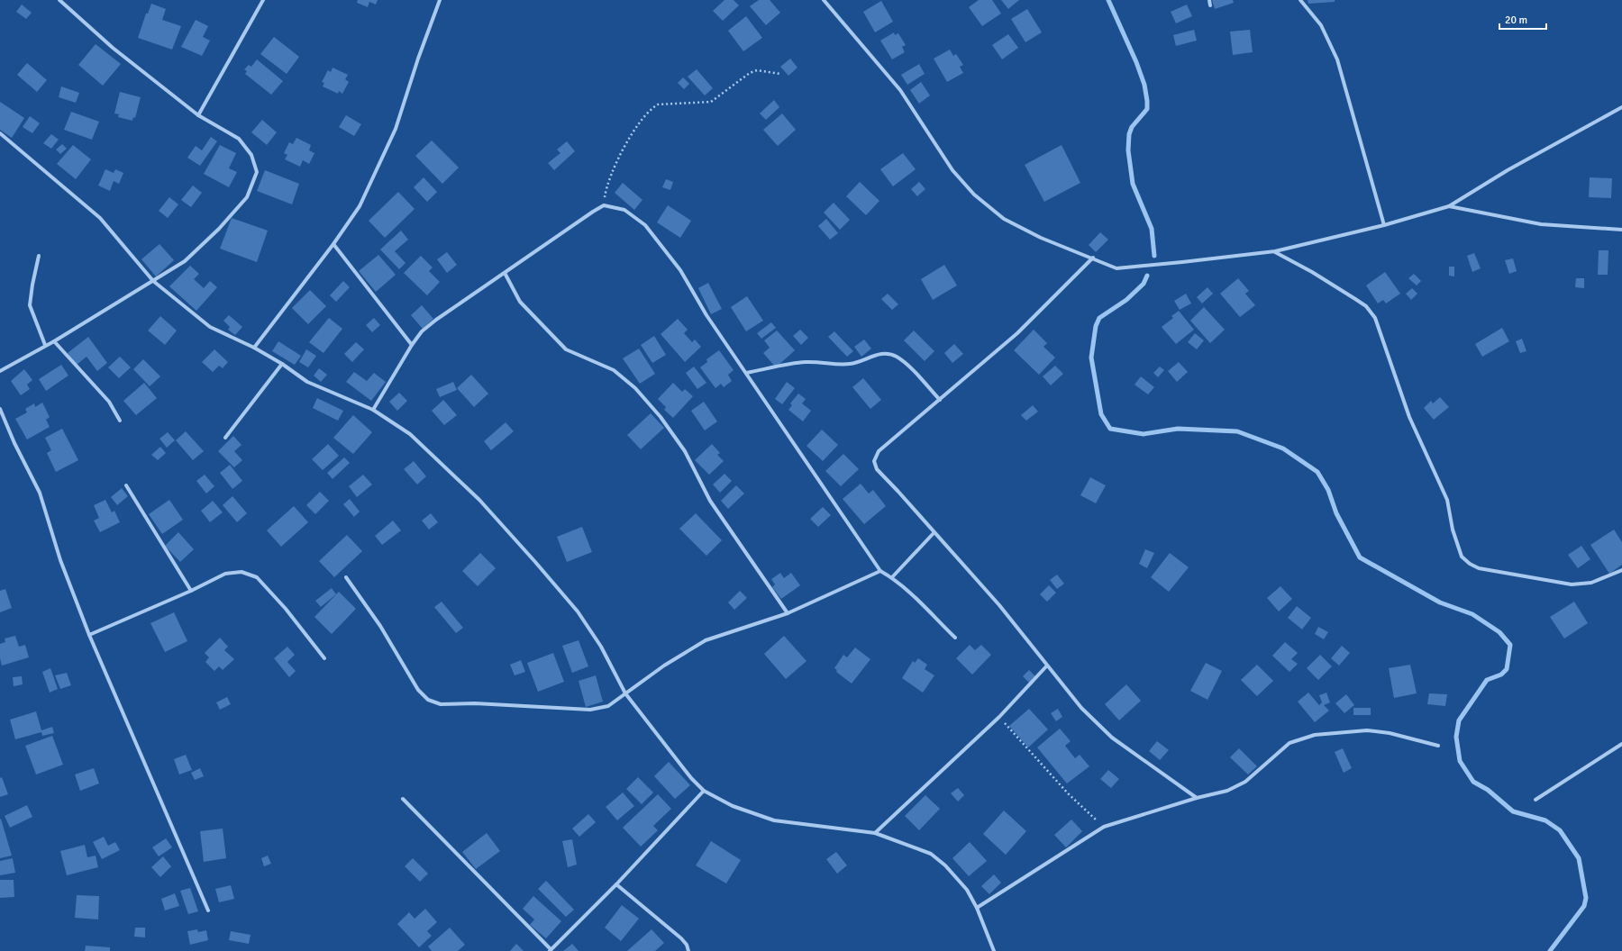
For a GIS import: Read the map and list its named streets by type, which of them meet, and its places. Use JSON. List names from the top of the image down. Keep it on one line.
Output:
{"scale_bar":"20 m"}
